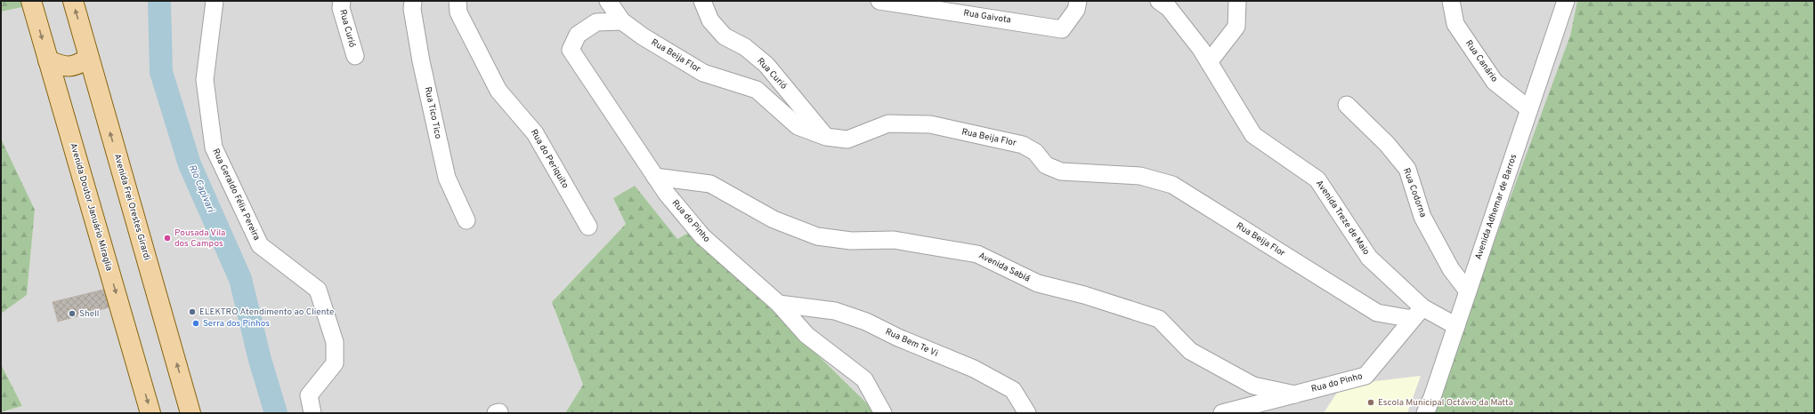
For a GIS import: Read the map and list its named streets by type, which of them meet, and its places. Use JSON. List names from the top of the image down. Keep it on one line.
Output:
{"streets":{"main road":["Avenida Doutor Januário Miraglia","Avenida Frei Orestes Girardi"],"street":["Rua Gaivota","Rua Curió","Rua Beija Flor","Rua Canário","Rua Tico Tico","Rua do Periquito","Rua Codorna","Rua Geraldo Félix Pereira","Avenida Adhemar de Barros","Avenida Treze de Maio","Rua do Pinho","Avenida Sabiá","Rua Bem Te Vi"]},"crossings":[["Rua Curió","Rua Beija Flor"],["Rua Beija Flor","Avenida Treze de Maio"],["Rua Beija Flor","Rua do Pinho"],["Rua Canário","Avenida Adhemar de Barros"],["Rua Codorna","Avenida Adhemar de Barros"],["Avenida Adhemar de Barros","Avenida Treze de Maio"],["Avenida Treze de Maio","Rua do Pinho"],["Rua do Pinho","Avenida Sabiá"],["Rua do Pinho","Rua Bem Te Vi"]],"one_way":["Avenida Doutor Januário Miraglia","Avenida Frei Orestes Girardi"],"water":["Rio Capivari"],"places":["Pousada Vila dos Campos","ELEKTRO Atendimento ao Cliente","Shell","Serra dos Pinhos","Escola Municipal Octávio da Matta"]}
